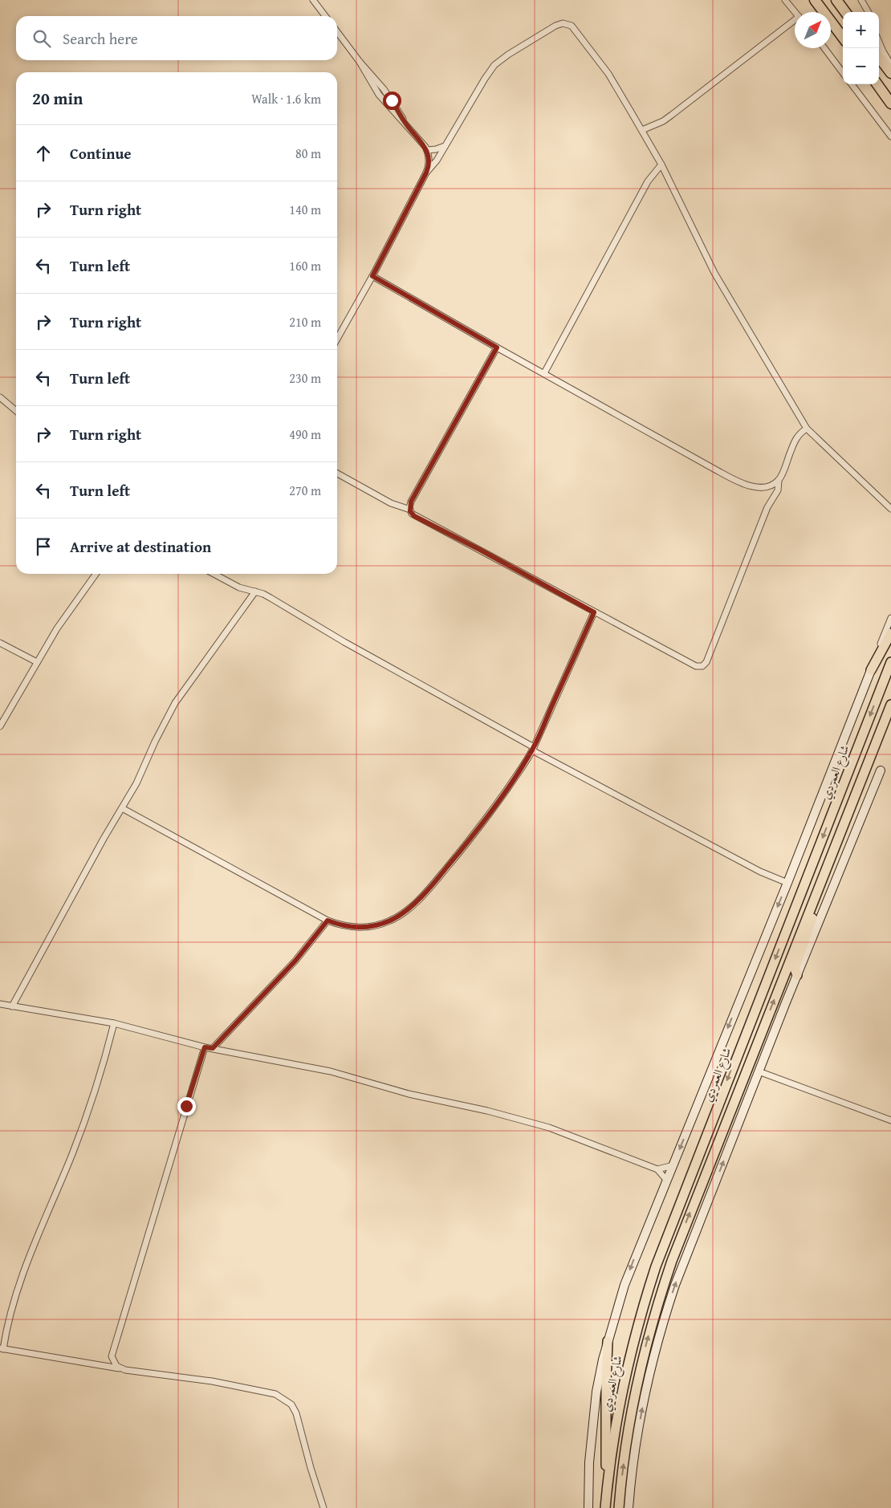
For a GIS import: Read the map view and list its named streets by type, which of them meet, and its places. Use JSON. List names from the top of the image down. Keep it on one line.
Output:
{"streets":{"main road":["شارع العمردي"]},"north":"top right","page":{"map_buttons":["+","−"],"search":"Search here","heading":["20 min","Walk · 1.6 km"],"list":[["Continue","80 m"],["Turn right","140 m"],["Turn left","160 m"],["Turn right","210 m"],["Turn left","230 m"],["Turn right","490 m"],["Turn left","270 m"],"Arrive at destination"]}}
